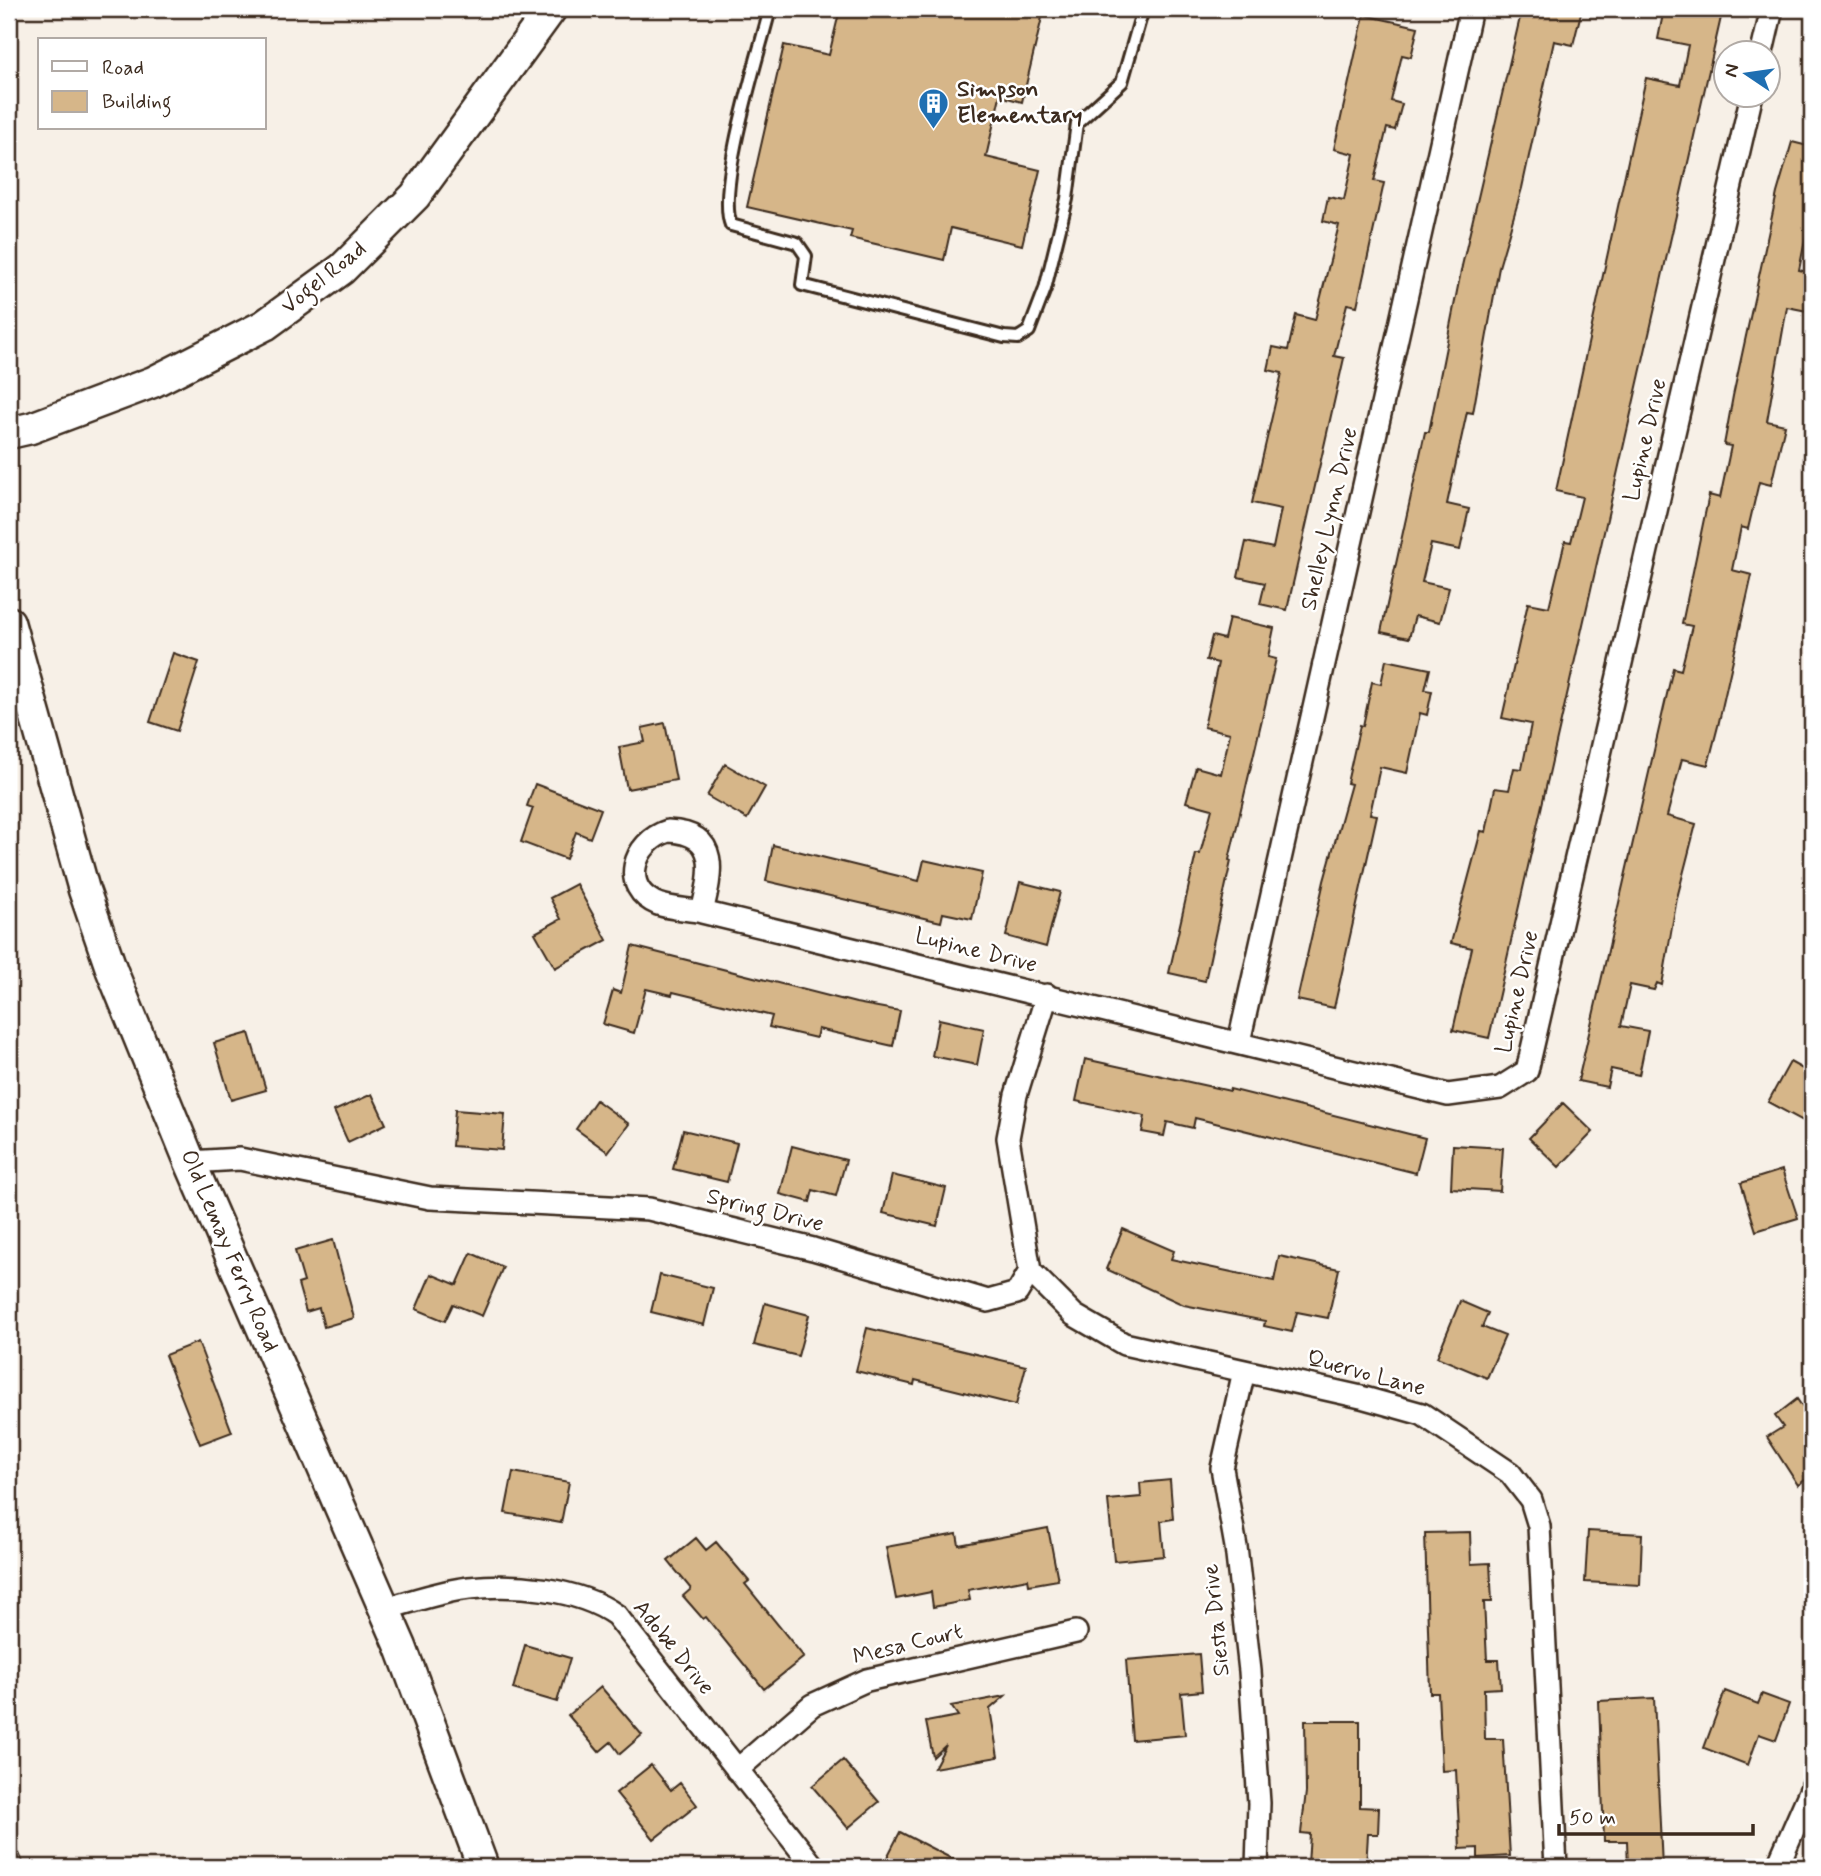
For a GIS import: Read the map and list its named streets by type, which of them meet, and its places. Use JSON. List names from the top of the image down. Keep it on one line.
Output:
{"streets":{"main road":["Vogel Road","Old Lemay Ferry Road"],"street":["Lupine Drive","Shelley Lynn Drive","Spring Drive","Quervo Lane","Siesta Drive","Mesa Court","Adobe Drive"]},"crossings":[["Lupine Drive","Shelley Lynn Drive"],["Spring Drive","Old Lemay Ferry Road"],["Spring Drive","Quervo Lane"],["Old Lemay Ferry Road","Adobe Drive"],["Quervo Lane","Siesta Drive"],["Mesa Court","Adobe Drive"]],"places":{"building":["Simpson Elementary"]},"legend":["Road","Building"],"scale_bar":"50 m","north":"left"}
